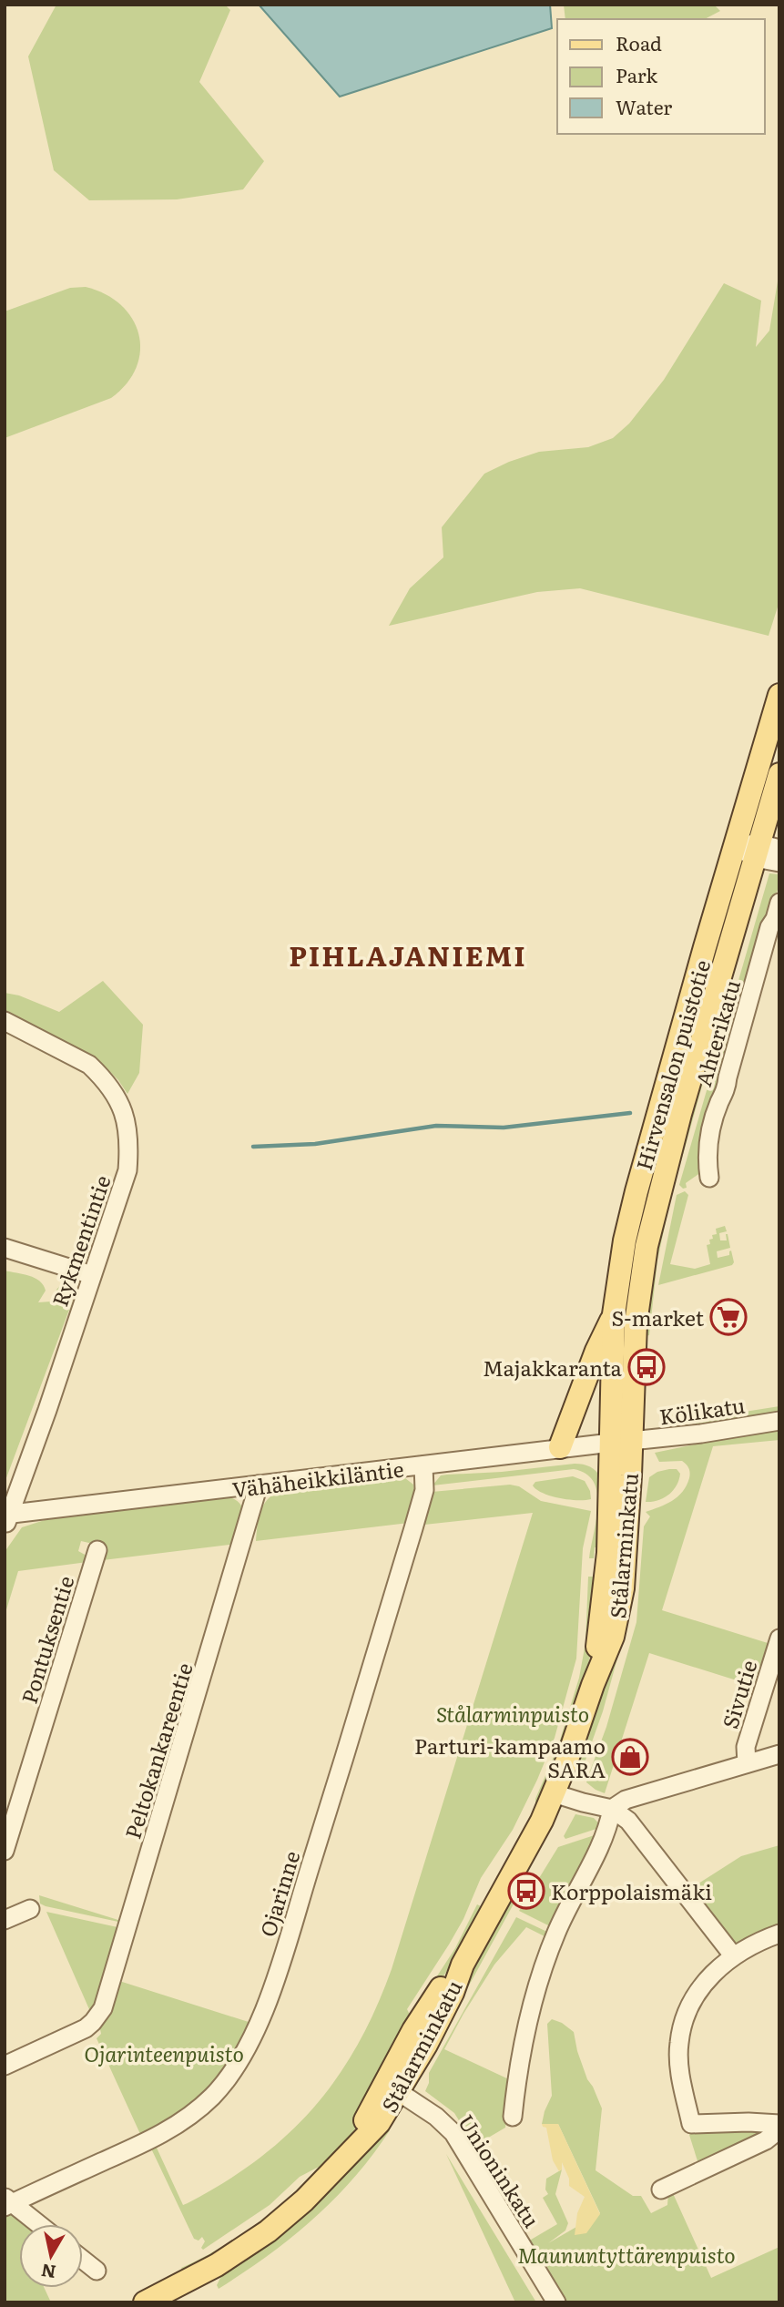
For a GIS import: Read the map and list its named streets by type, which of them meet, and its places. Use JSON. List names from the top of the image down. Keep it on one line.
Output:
{"streets":{"main road":["Hirvensalon puistotie","Stålarminkatu"],"street":["Ahterikatu","Rykmentintie","Kölikatu","Vähäheikkiläntie","Pontuksentie","Sivutie","Peltokankareentie","Ojarinne","Unioninkatu"]},"crossings":[["Hirvensalon puistotie","Kölikatu"],["Hirvensalon puistotie","Vähäheikkiläntie"],["Hirvensalon puistotie","Stålarminkatu"],["Rykmentintie","Vähäheikkiläntie"],["Kölikatu","Vähäheikkiläntie"],["Kölikatu","Stålarminkatu"],["Vähäheikkiläntie","Stålarminkatu"],["Vähäheikkiläntie","Peltokankareentie"],["Vähäheikkiläntie","Ojarinne"],["Stålarminkatu","Unioninkatu"]],"districts":["PIHLAJANIEMI"],"parks":["Stålarminpuisto","Ojarinteenpuisto","Maununtyttärenpuisto"],"places":{"supermarket":["S-market"],"bus stop":["Majakkaranta","Korppolaismäki"],"shop":["Parturi-kampaamo SARA"]},"legend":["Road","Park","Water"],"north":"bottom"}
